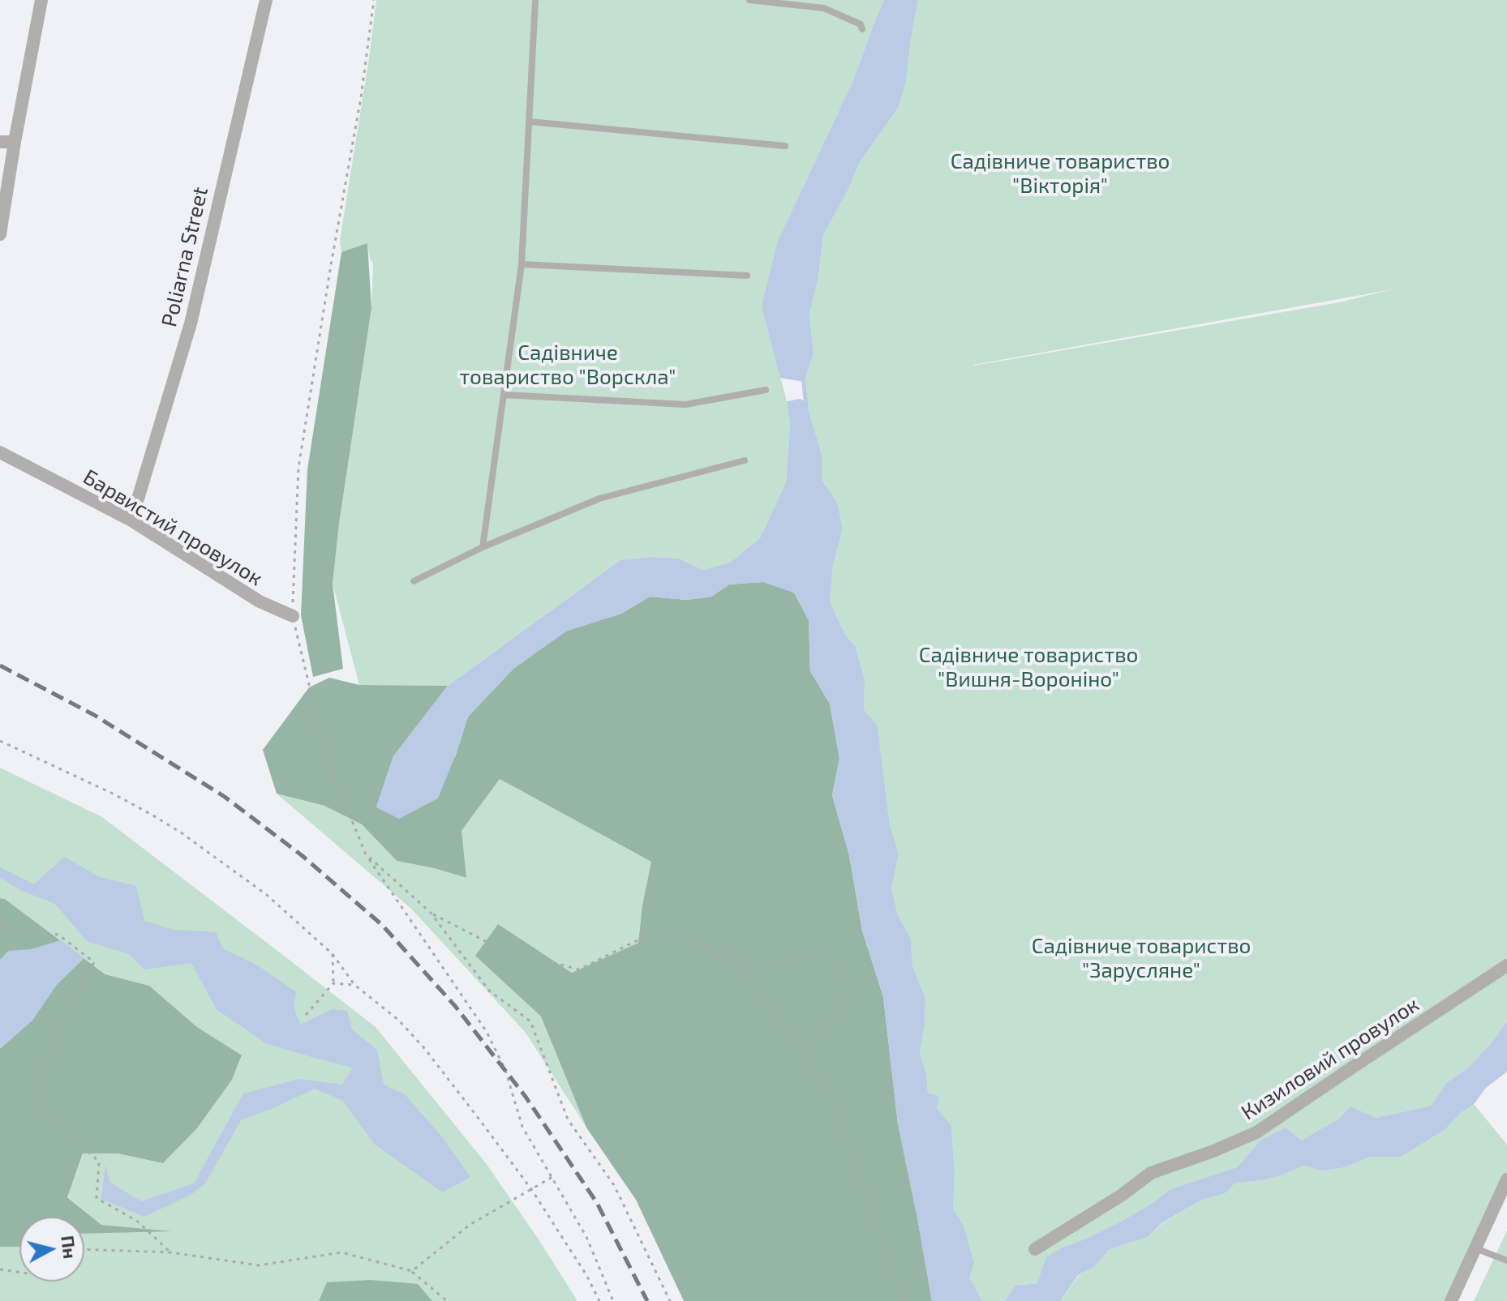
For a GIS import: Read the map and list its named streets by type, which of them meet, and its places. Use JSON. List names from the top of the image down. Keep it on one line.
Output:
{"streets":{"street":["Poliarna Street","Барвистий провулок","Кизиловий провулок"]},"crossings":[["Poliarna Street","Барвистий провулок"]],"parks":["Садівниче товариство \"Вікторія\"","Садівниче товариство \"Ворскла\"","Садівниче товариство \"Вишня-Вороніно\"","Садівниче товариство \"Зарусляне\""],"north":"right"}
